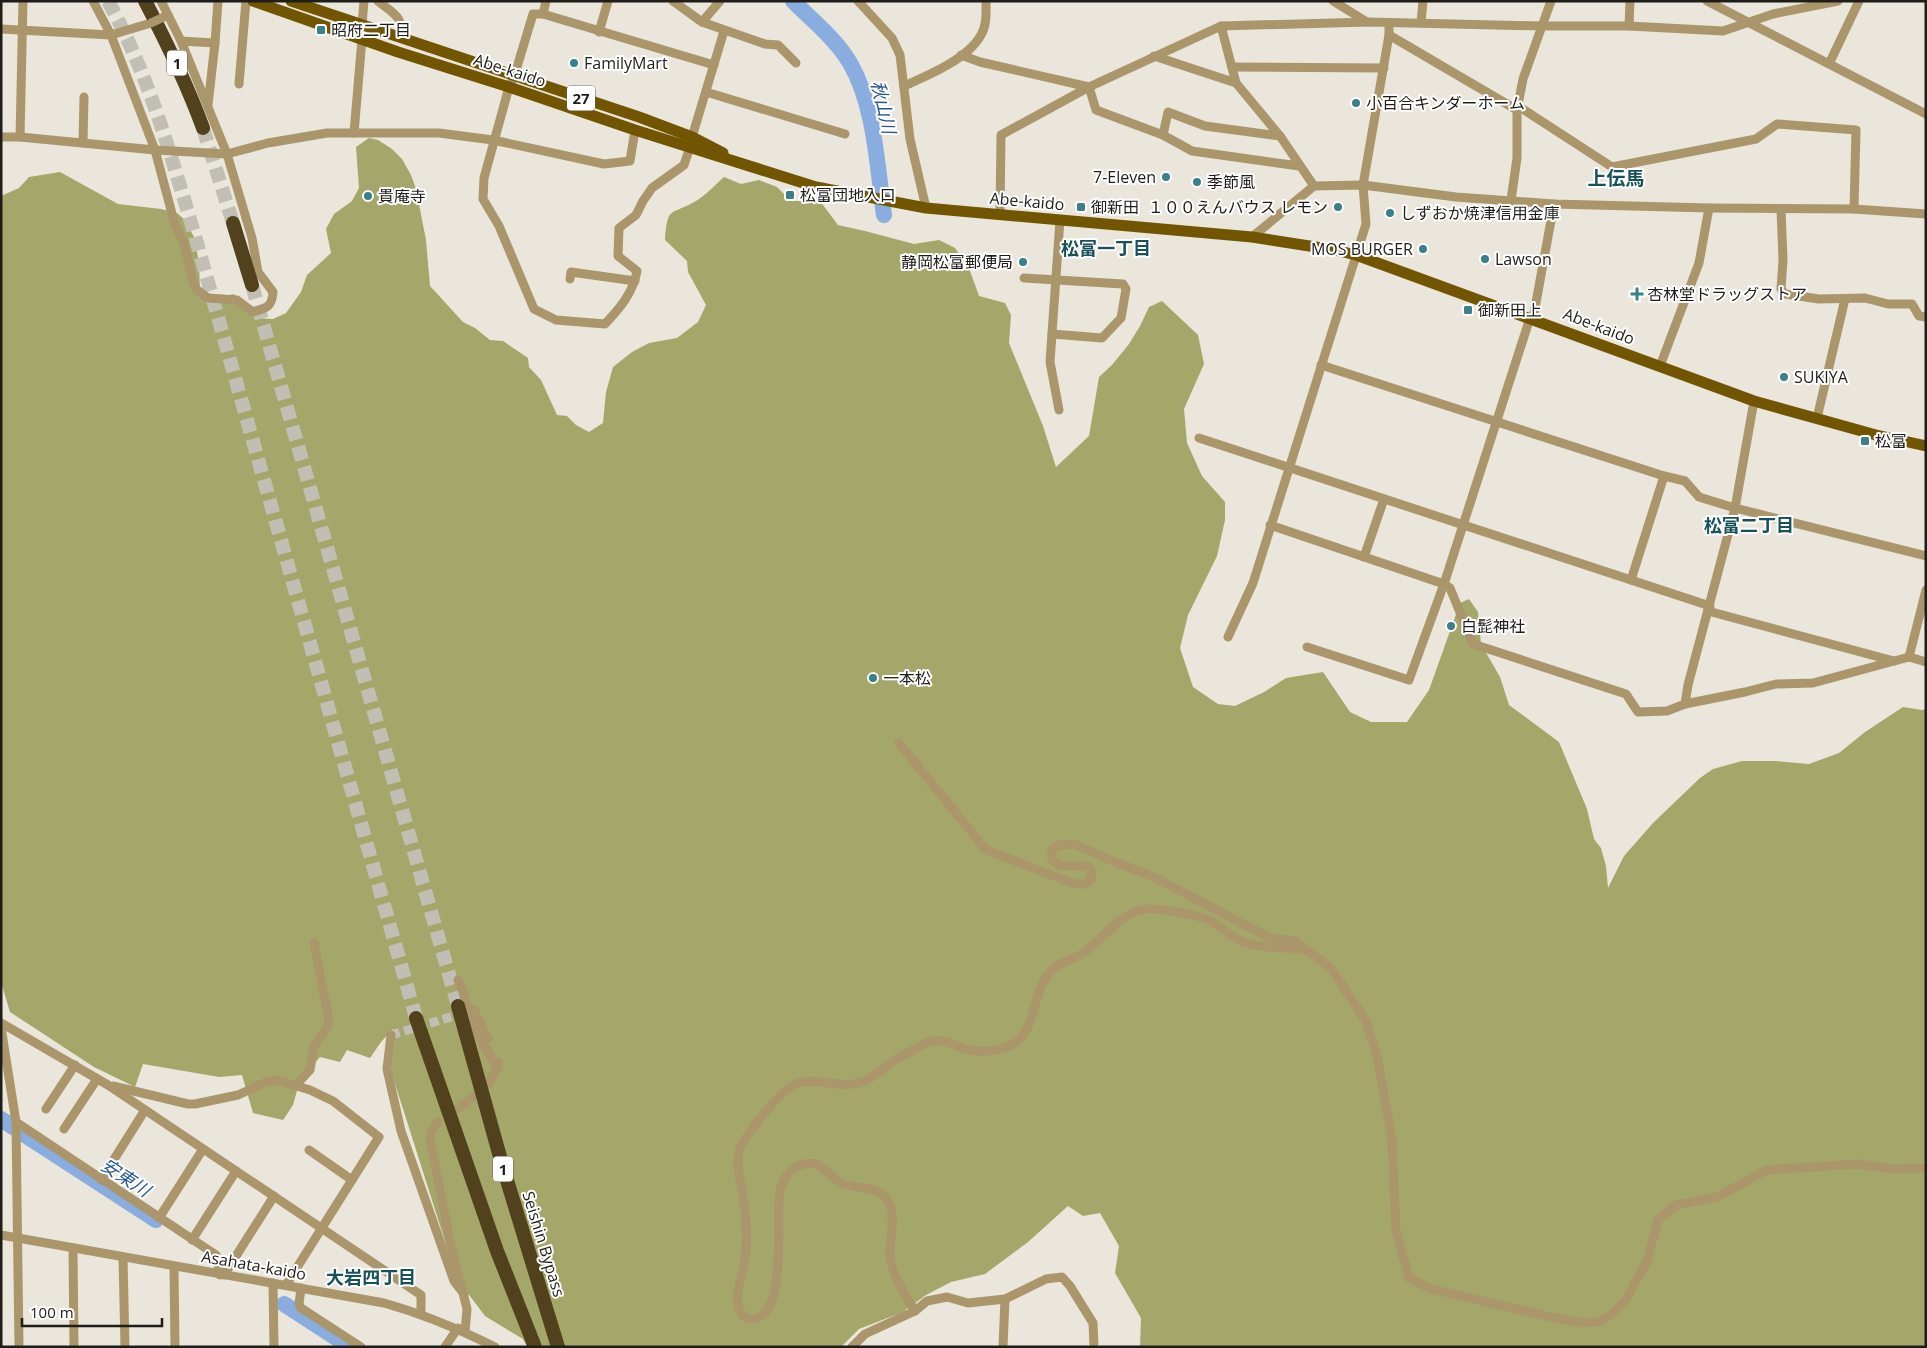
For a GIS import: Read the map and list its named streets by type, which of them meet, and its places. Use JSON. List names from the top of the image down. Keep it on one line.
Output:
{"streets":{"highway":["1","Seishin Bypass"],"main road":["Abe-kaido","27"],"street":["Asahata-kaido"]},"districts":["上伝馬","松富一丁目","松富二丁目","大岩四丁目"],"water":["秋山川","安東川"],"places":{"transit":["昭府二丁目","松富団地入口","御新田","御新田上","松富"],"other":["FamilyMart","小百合キンダーホーム","7-Eleven","季節風","貴庵寺","１００えんバウス レモン","しずおか焼津信用金庫","MOS BURGER","Lawson","静岡松富郵便局","SUKIYA","白髭神社","一本松"],"health":["杏林堂ドラッグストア"]},"scale_bar":"100 m"}
